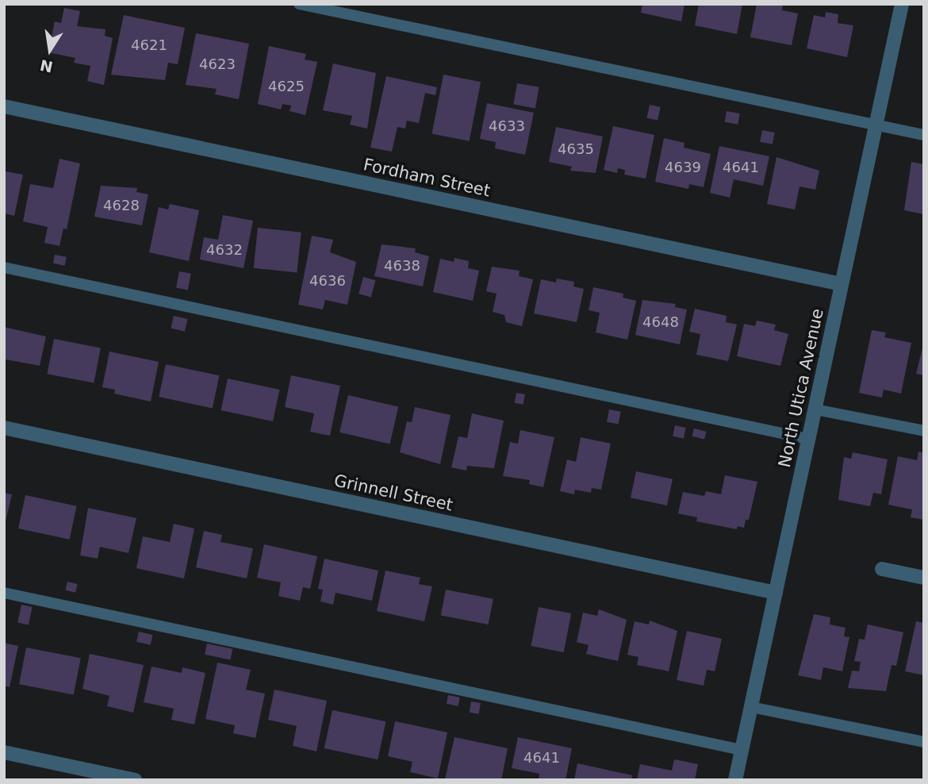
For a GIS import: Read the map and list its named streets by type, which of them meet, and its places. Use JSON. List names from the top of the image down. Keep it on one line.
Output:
{"streets":{"street":["Fordham Street","North Utica Avenue","Grinnell Street"]},"crossings":[["Fordham Street","North Utica Avenue"],["North Utica Avenue","Grinnell Street"]],"house_numbers":["4621","4623","4625","4633","4635","4639","4641","4628","4632","4638","4636","4648","4641"],"north":"bottom"}
